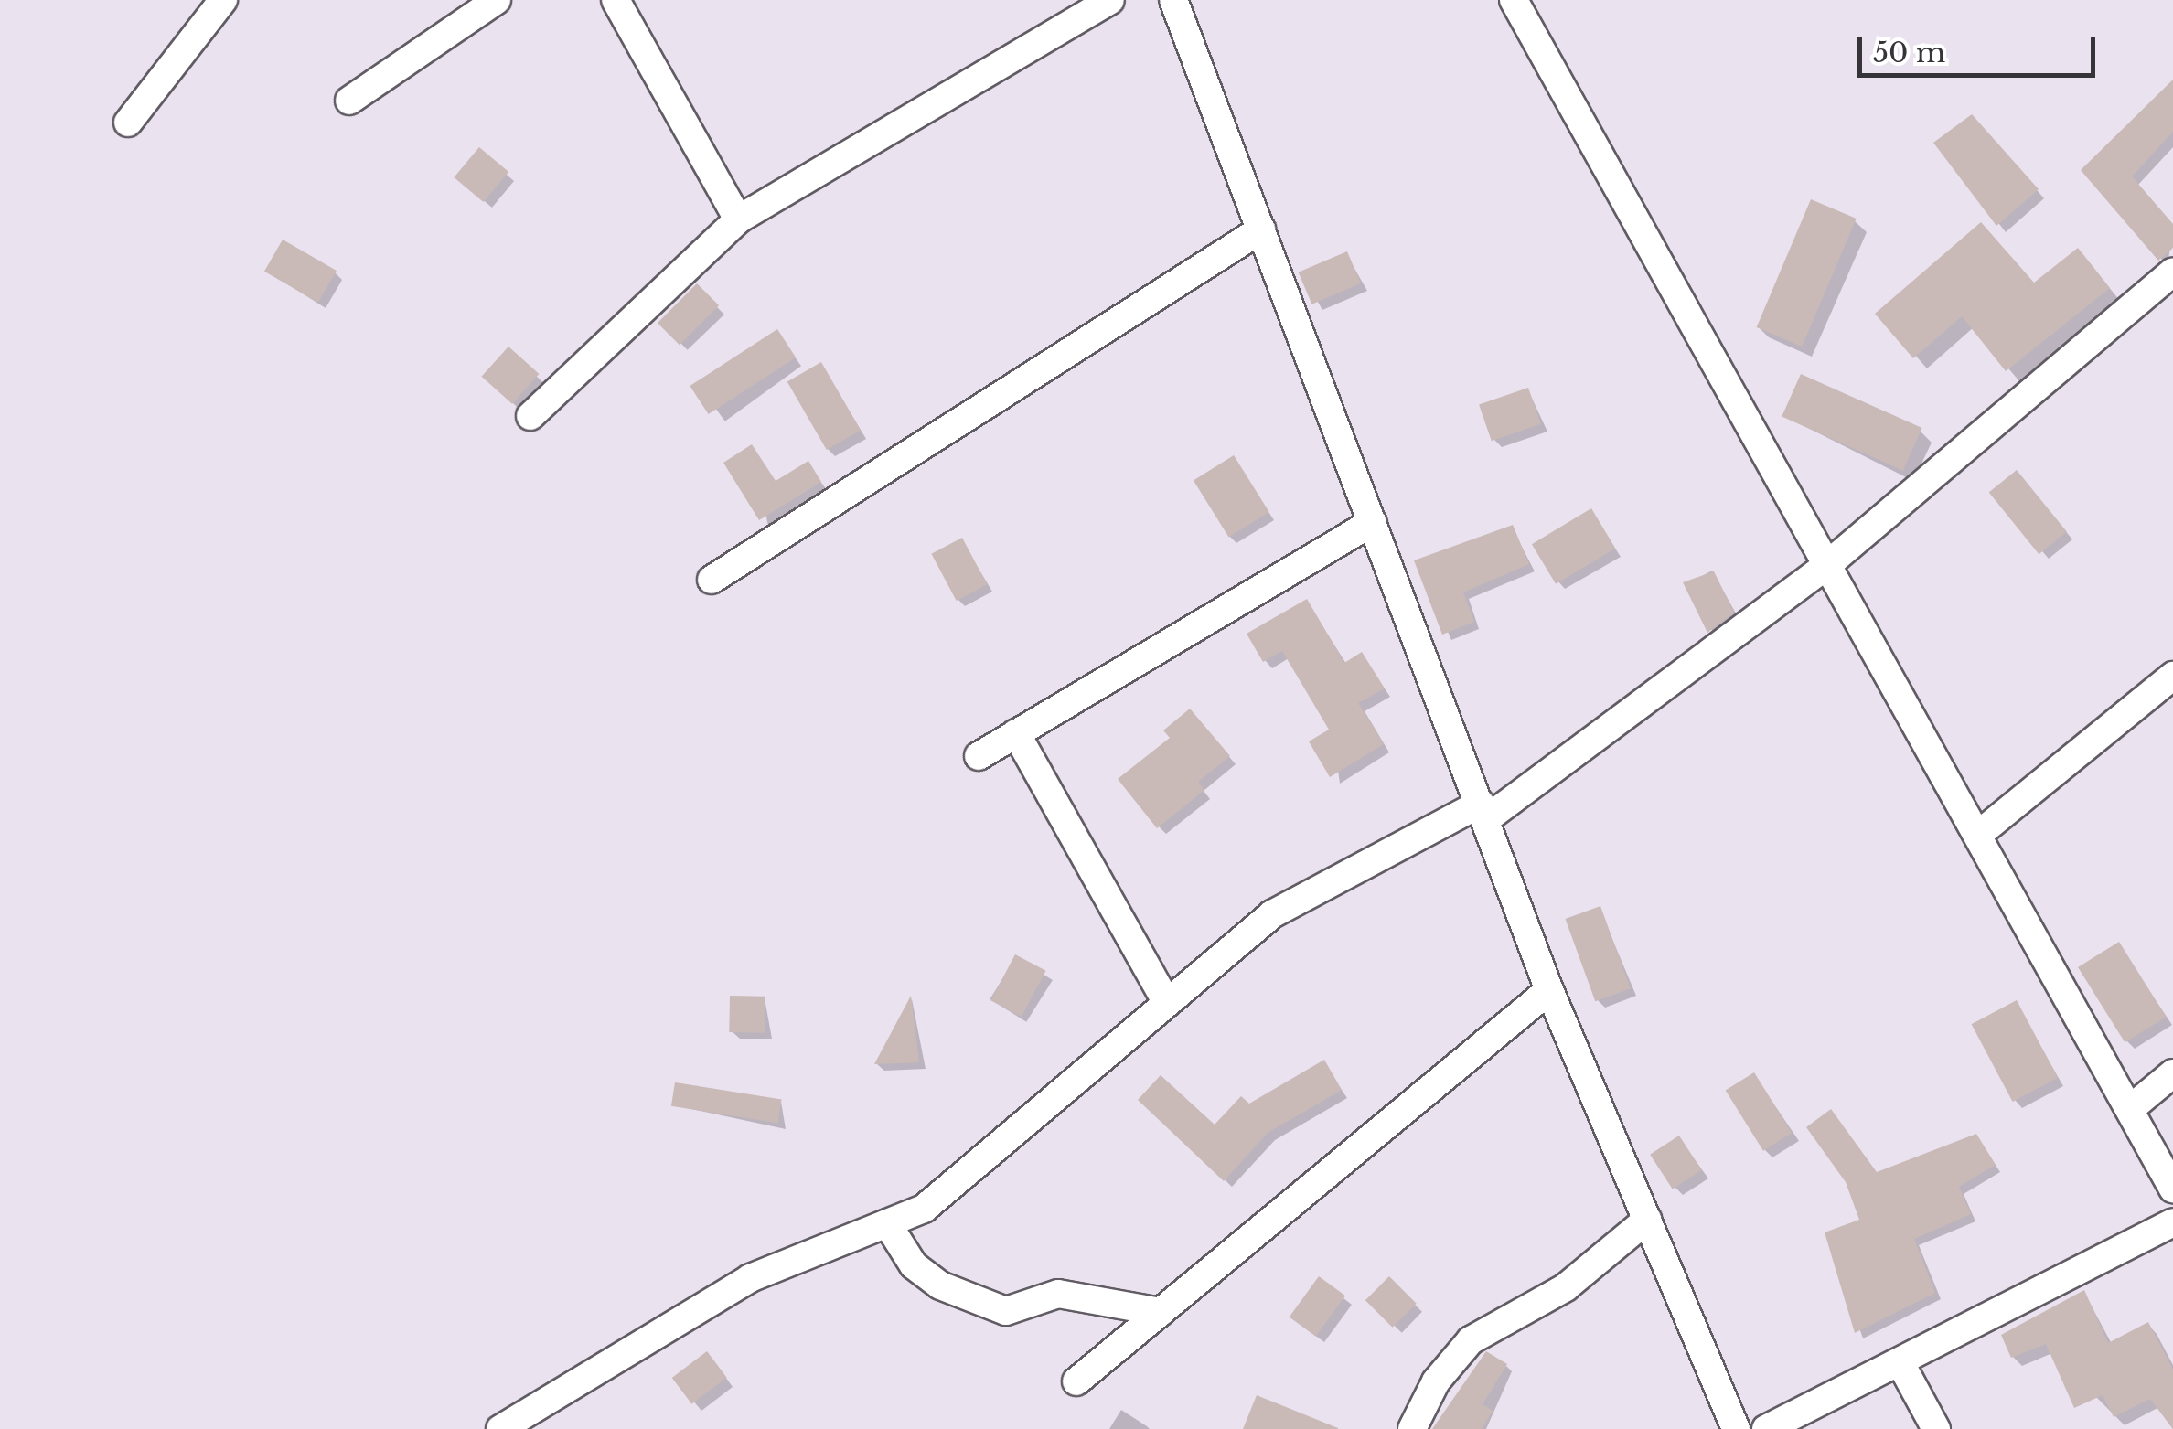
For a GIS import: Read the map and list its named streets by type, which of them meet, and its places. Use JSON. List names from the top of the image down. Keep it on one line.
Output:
{"scale_bar":"50 m"}
